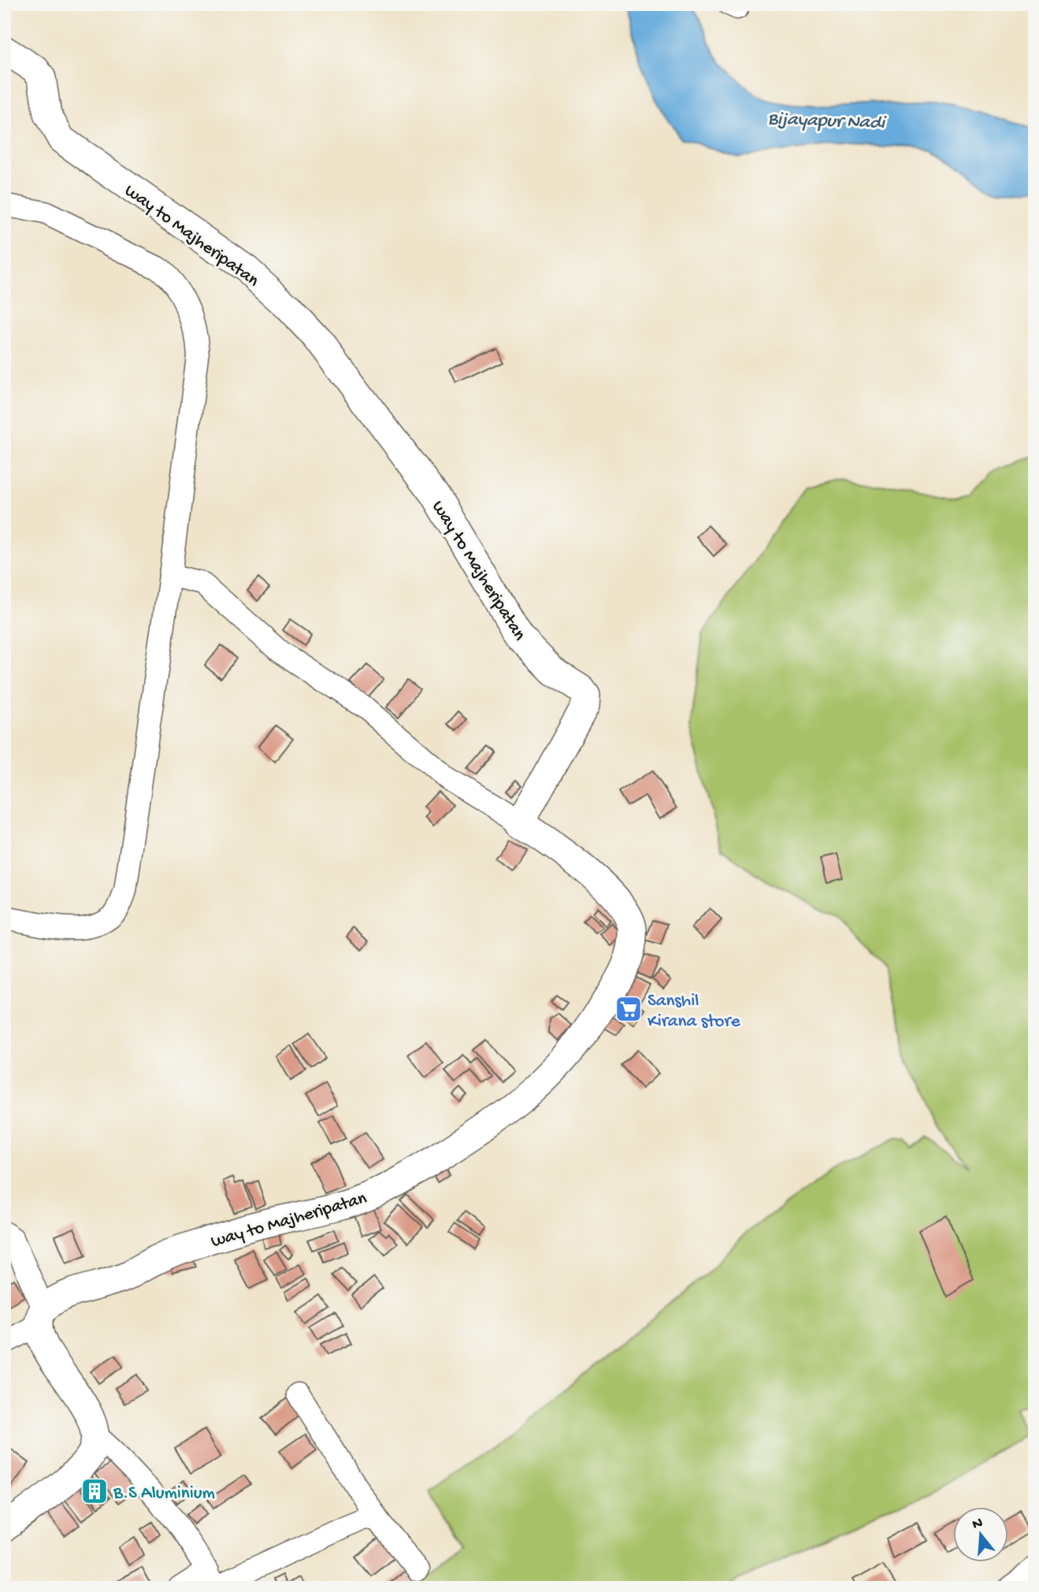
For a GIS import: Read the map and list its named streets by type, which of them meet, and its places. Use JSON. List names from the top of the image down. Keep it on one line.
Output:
{"streets":{"main road":["way to Majheripatan"]},"water":["Bijayapur Nadi"],"places":{"supermarket":["Sanshil Kirana store"],"building":["B.S Aluminium"]},"north":"top"}
